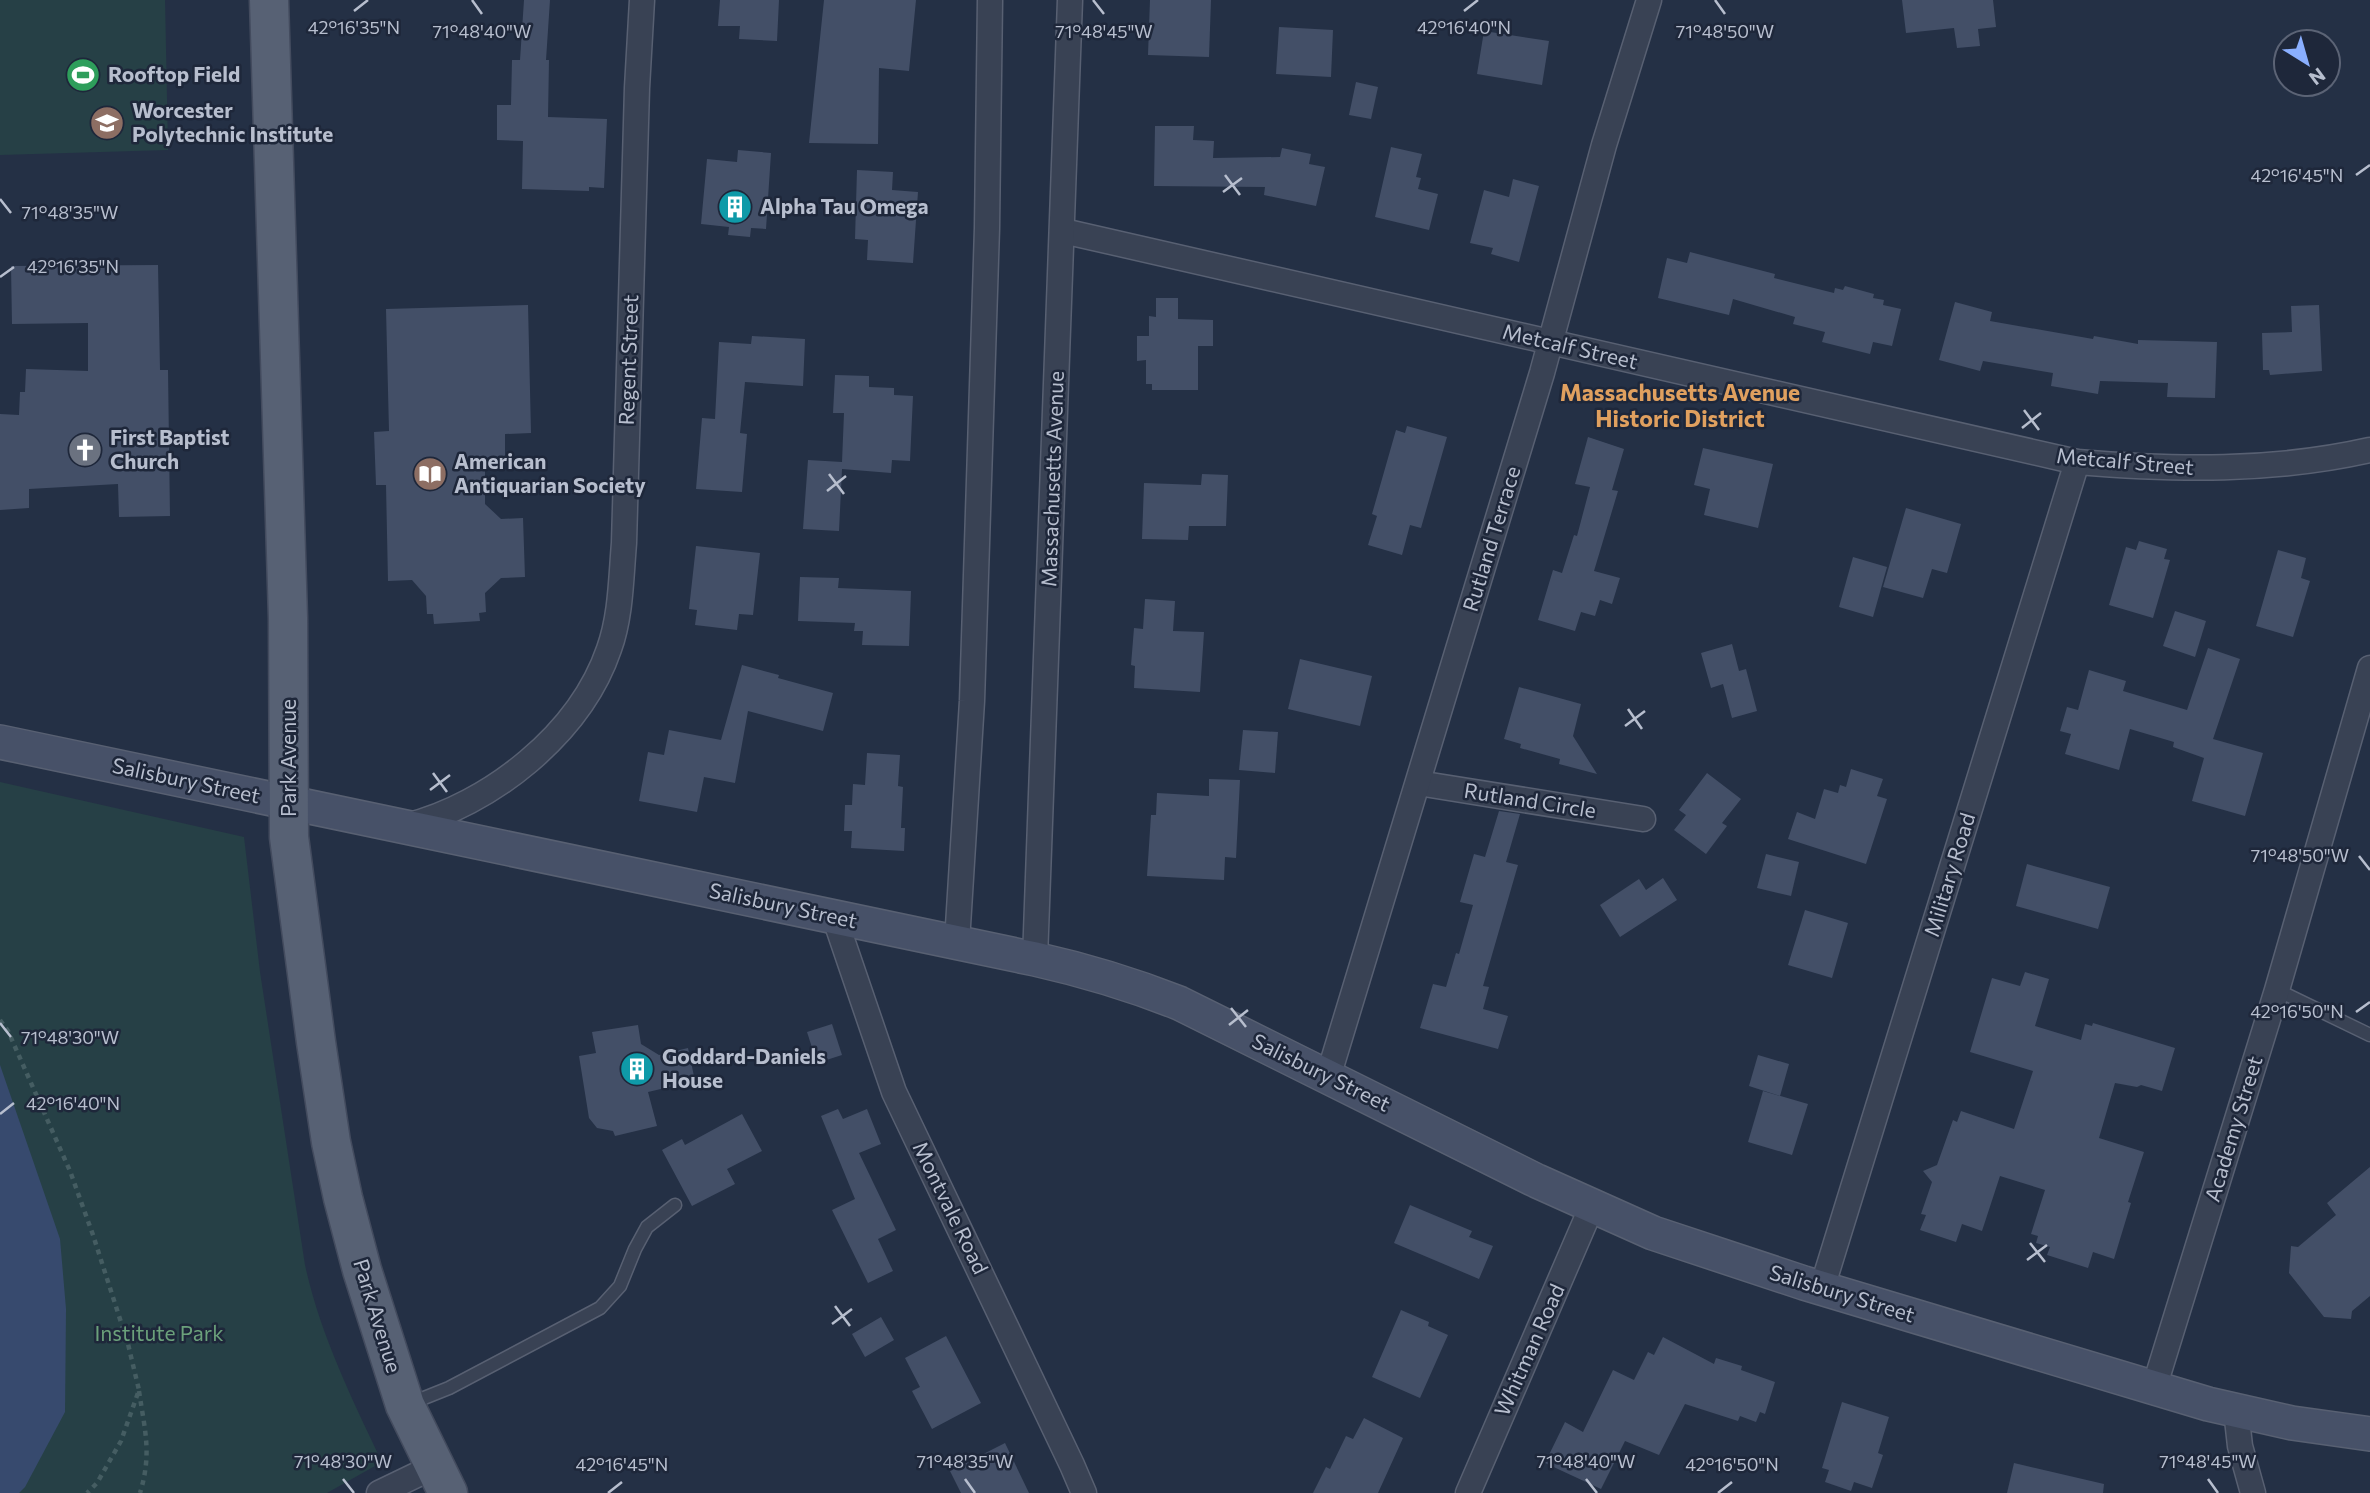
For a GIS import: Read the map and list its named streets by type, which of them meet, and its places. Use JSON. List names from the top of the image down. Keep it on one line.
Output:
{"streets":{"main road":["Park Avenue","Salisbury Street"],"street":["Metcalf Street","Regent Street","Massachusetts Avenue","Rutland Terrace","Rutland Circle","Military Road","Academy Street","Montvale Road","Whitman Road"]},"crossings":[["Metcalf Street","Massachusetts Avenue"],["Metcalf Street","Rutland Terrace"],["Metcalf Street","Military Road"],["Regent Street","Salisbury Street"],["Massachusetts Avenue","Salisbury Street"],["Rutland Terrace","Salisbury Street"],["Rutland Terrace","Rutland Circle"],["Park Avenue","Salisbury Street"],["Salisbury Street","Military Road"],["Salisbury Street","Academy Street"],["Salisbury Street","Montvale Road"],["Salisbury Street","Whitman Road"]],"districts":["Massachusetts Avenue Historic District"],"parks":["Institute Park"],"places":{"sports":["Rooftop Field"],"school or university":["Worcester Polytechnic Institute"],"building":["Alpha Tau Omega","Goddard-Daniels House"],"church":["First Baptist Church"],"library":["American Antiquarian Society"]},"north":"bottom right","coordinates":["42°16'35\"N","42°16'40\"N","71°48'40\"W","71°48'45\"W","71°48'50\"W","42°16'45\"N","71°48'35\"W","42°16'50\"N","71°48'30\"W"]}
